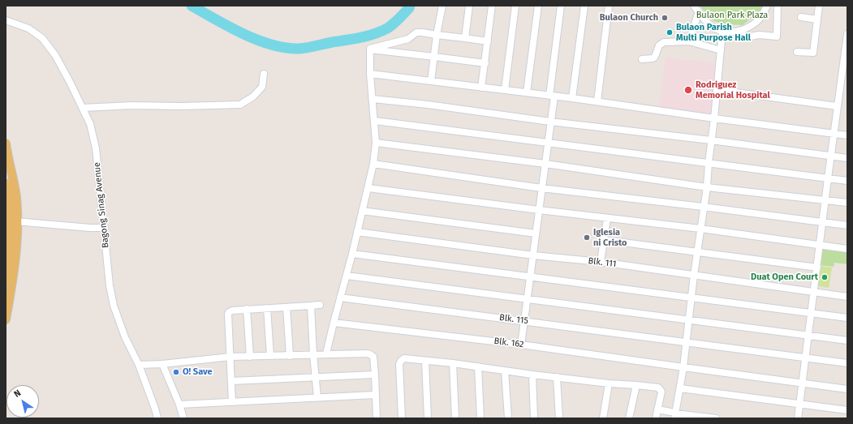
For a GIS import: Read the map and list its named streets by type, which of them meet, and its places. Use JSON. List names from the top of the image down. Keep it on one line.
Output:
{"streets":{"street":["Bagong Sinag Avenue","Blk. 111","Blk. 115","Blk. 162"]},"parks":["Bulaon Park Plaza"],"places":["Bulaon Church","Bulaon Parish Multi Purpose Hall","Rodriguez Memorial Hospital","Iglesia ni Cristo","Duat Open Court","O! Save"],"north":"top left"}
